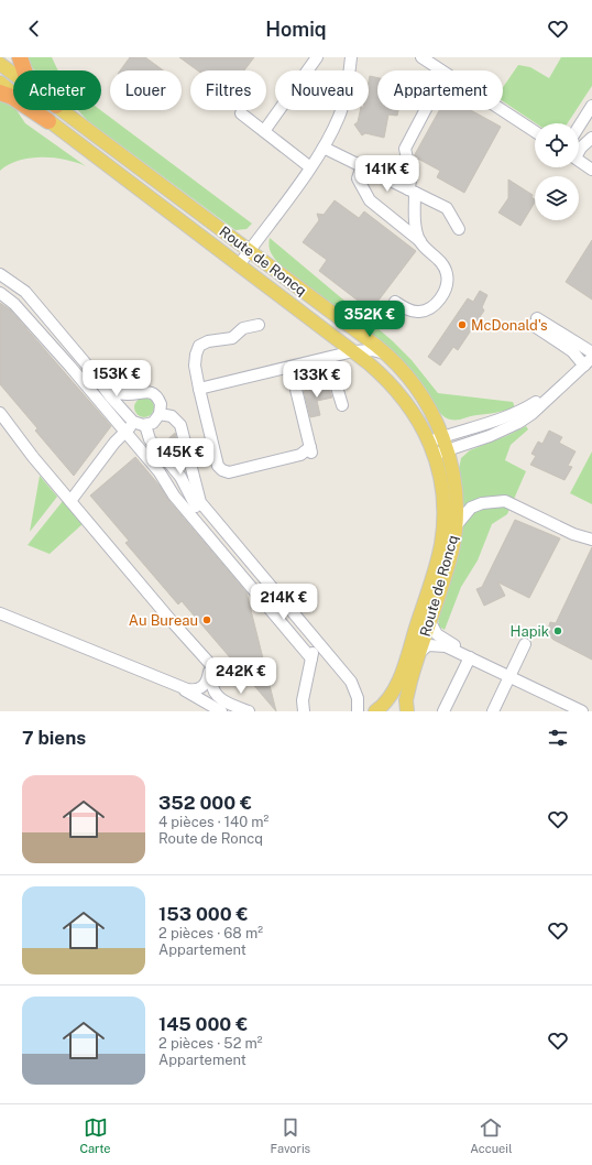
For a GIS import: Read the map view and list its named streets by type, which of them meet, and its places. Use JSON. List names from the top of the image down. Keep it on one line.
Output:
{"streets":{"main road":["Route de Roncq"]},"places":["McDonald's","Au Bureau","Hapik"],"page":{"header":"Homiq","chip":["Acheter","Louer","Filtres","Nouveau","Appartement"],"price":["141K €","352K €","153K €","133K €","145K €","214K €","242K €"],"heading":"7 biens","list":[{"name":"352 000 €","note":"4 pièces · 140 m² · Route de Roncq"},{"name":"153 000 €","note":"2 pièces · 68 m² · Appartement"},{"name":"145 000 €","note":"2 pièces · 52 m² · Appartement"}],"tabs":["Carte","Favoris","Accueil"]}}
